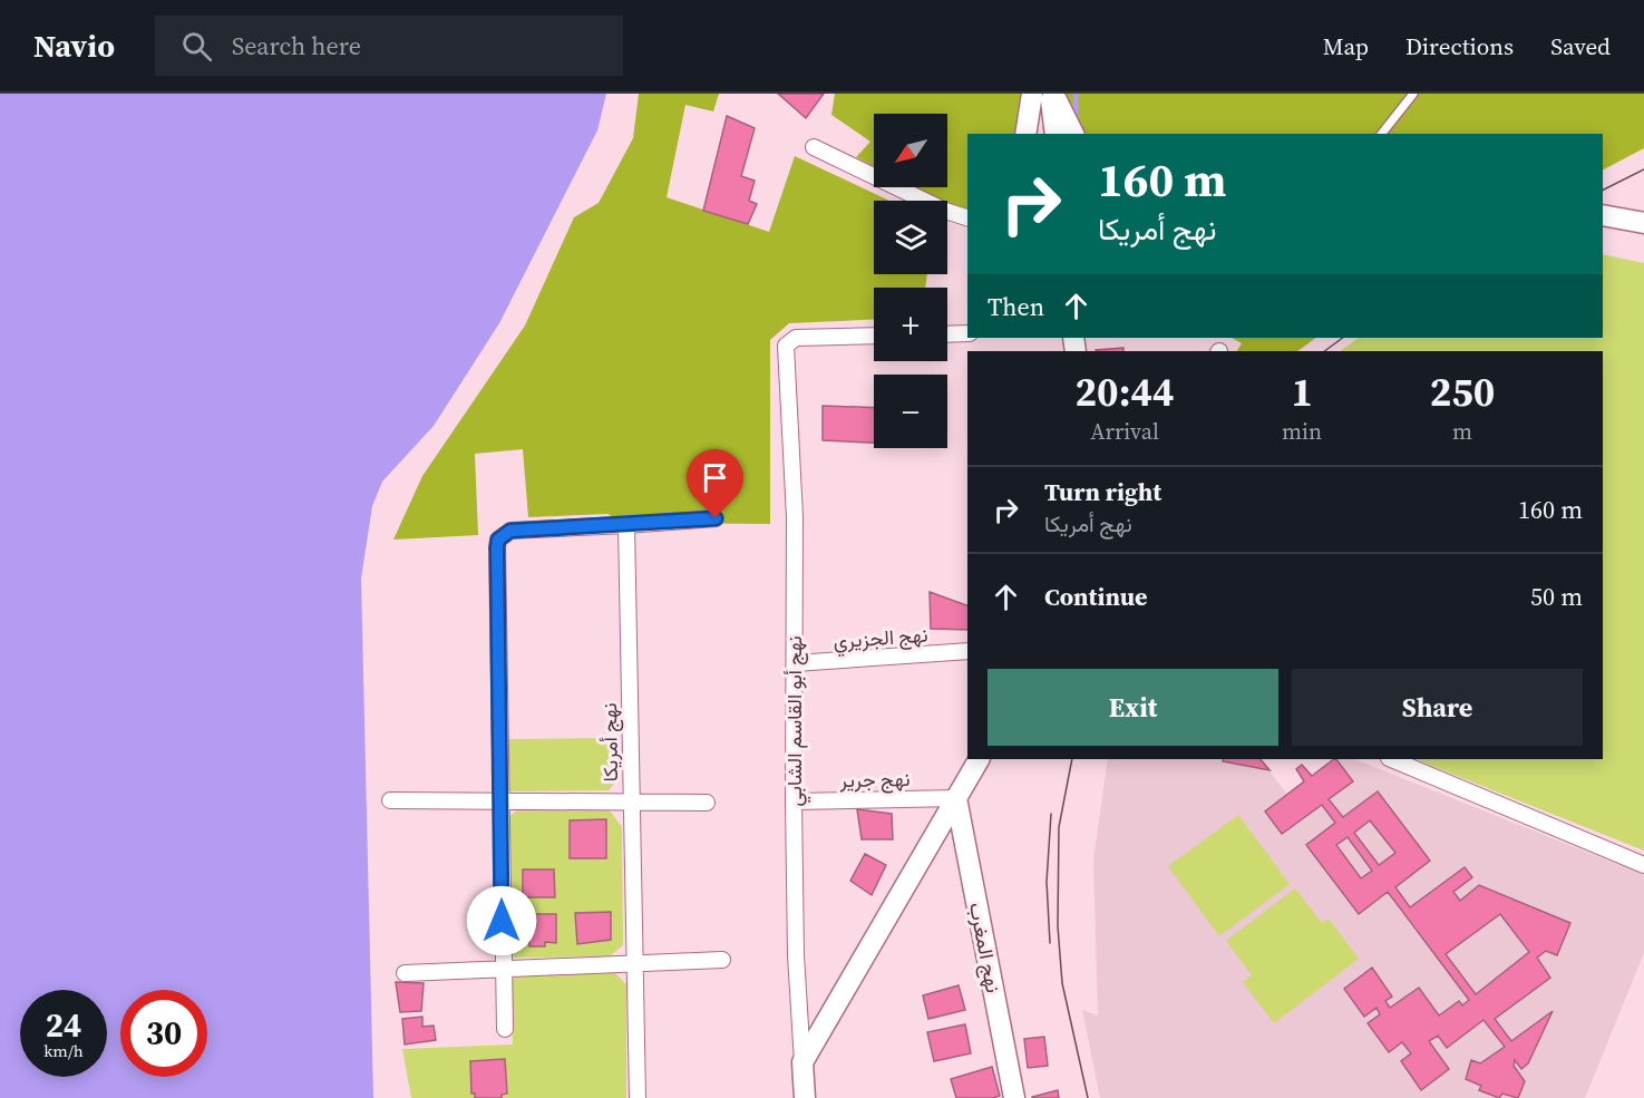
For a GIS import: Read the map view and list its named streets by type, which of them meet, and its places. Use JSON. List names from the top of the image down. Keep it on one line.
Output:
{"streets":{"street":["نهج الجزيري","نهج أبو القاسم الشابي","نهج أمريكا","نهج جرير","نهج المغرب"]},"crossings":[["نهج الجزيري","نهج أبو القاسم الشابي"],["نهج أبو القاسم الشابي","نهج جرير"],["نهج جرير","نهج المغرب"]],"north":"bottom left","page":{"header":"Navio","search":"Search here","nav":["Map","Directions","Saved"],"map_buttons":["+","−"],"turn":["160 m","نهج أمريكا"],"then":"Then","eta":["20:44","Arrival","1","min","250","m"],"list":[{"name":"Turn right","note":"نهج أمريكا","value":"160 m"},{"name":"Continue","value":"50 m"}],"buttons":["Exit","Share"],"speed":"24 km/h","limit":"30"}}
